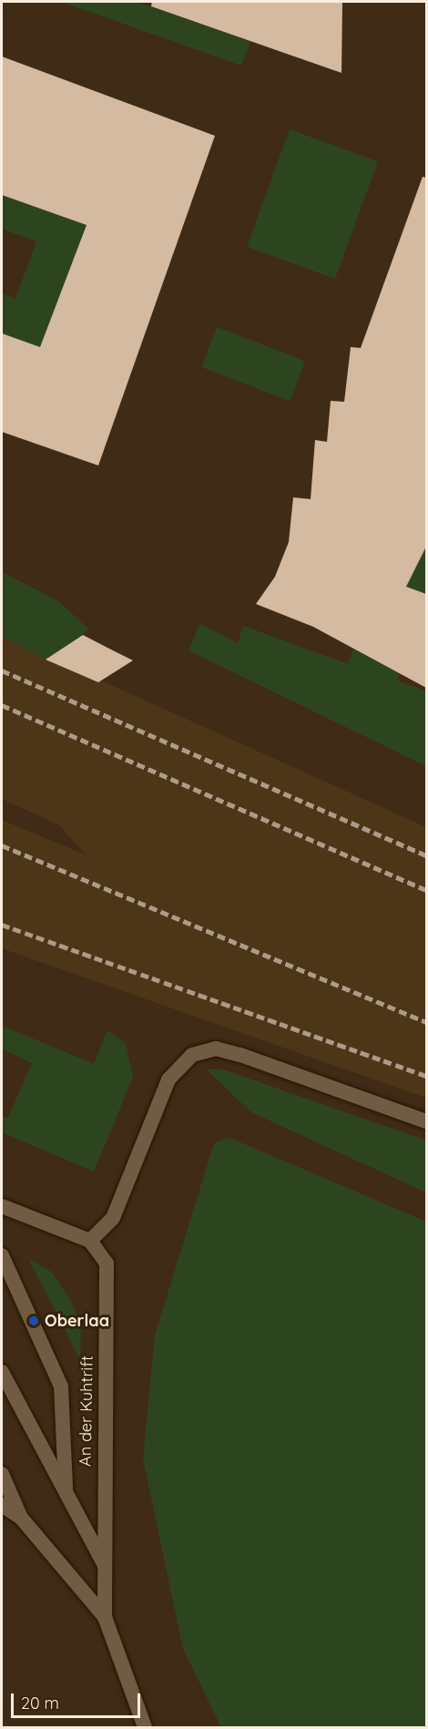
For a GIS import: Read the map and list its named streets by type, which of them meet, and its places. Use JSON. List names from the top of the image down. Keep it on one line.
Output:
{"streets":{"lane":["An der Kuhtrift"]},"places":["Oberlaa"],"scale_bar":"20 m"}
